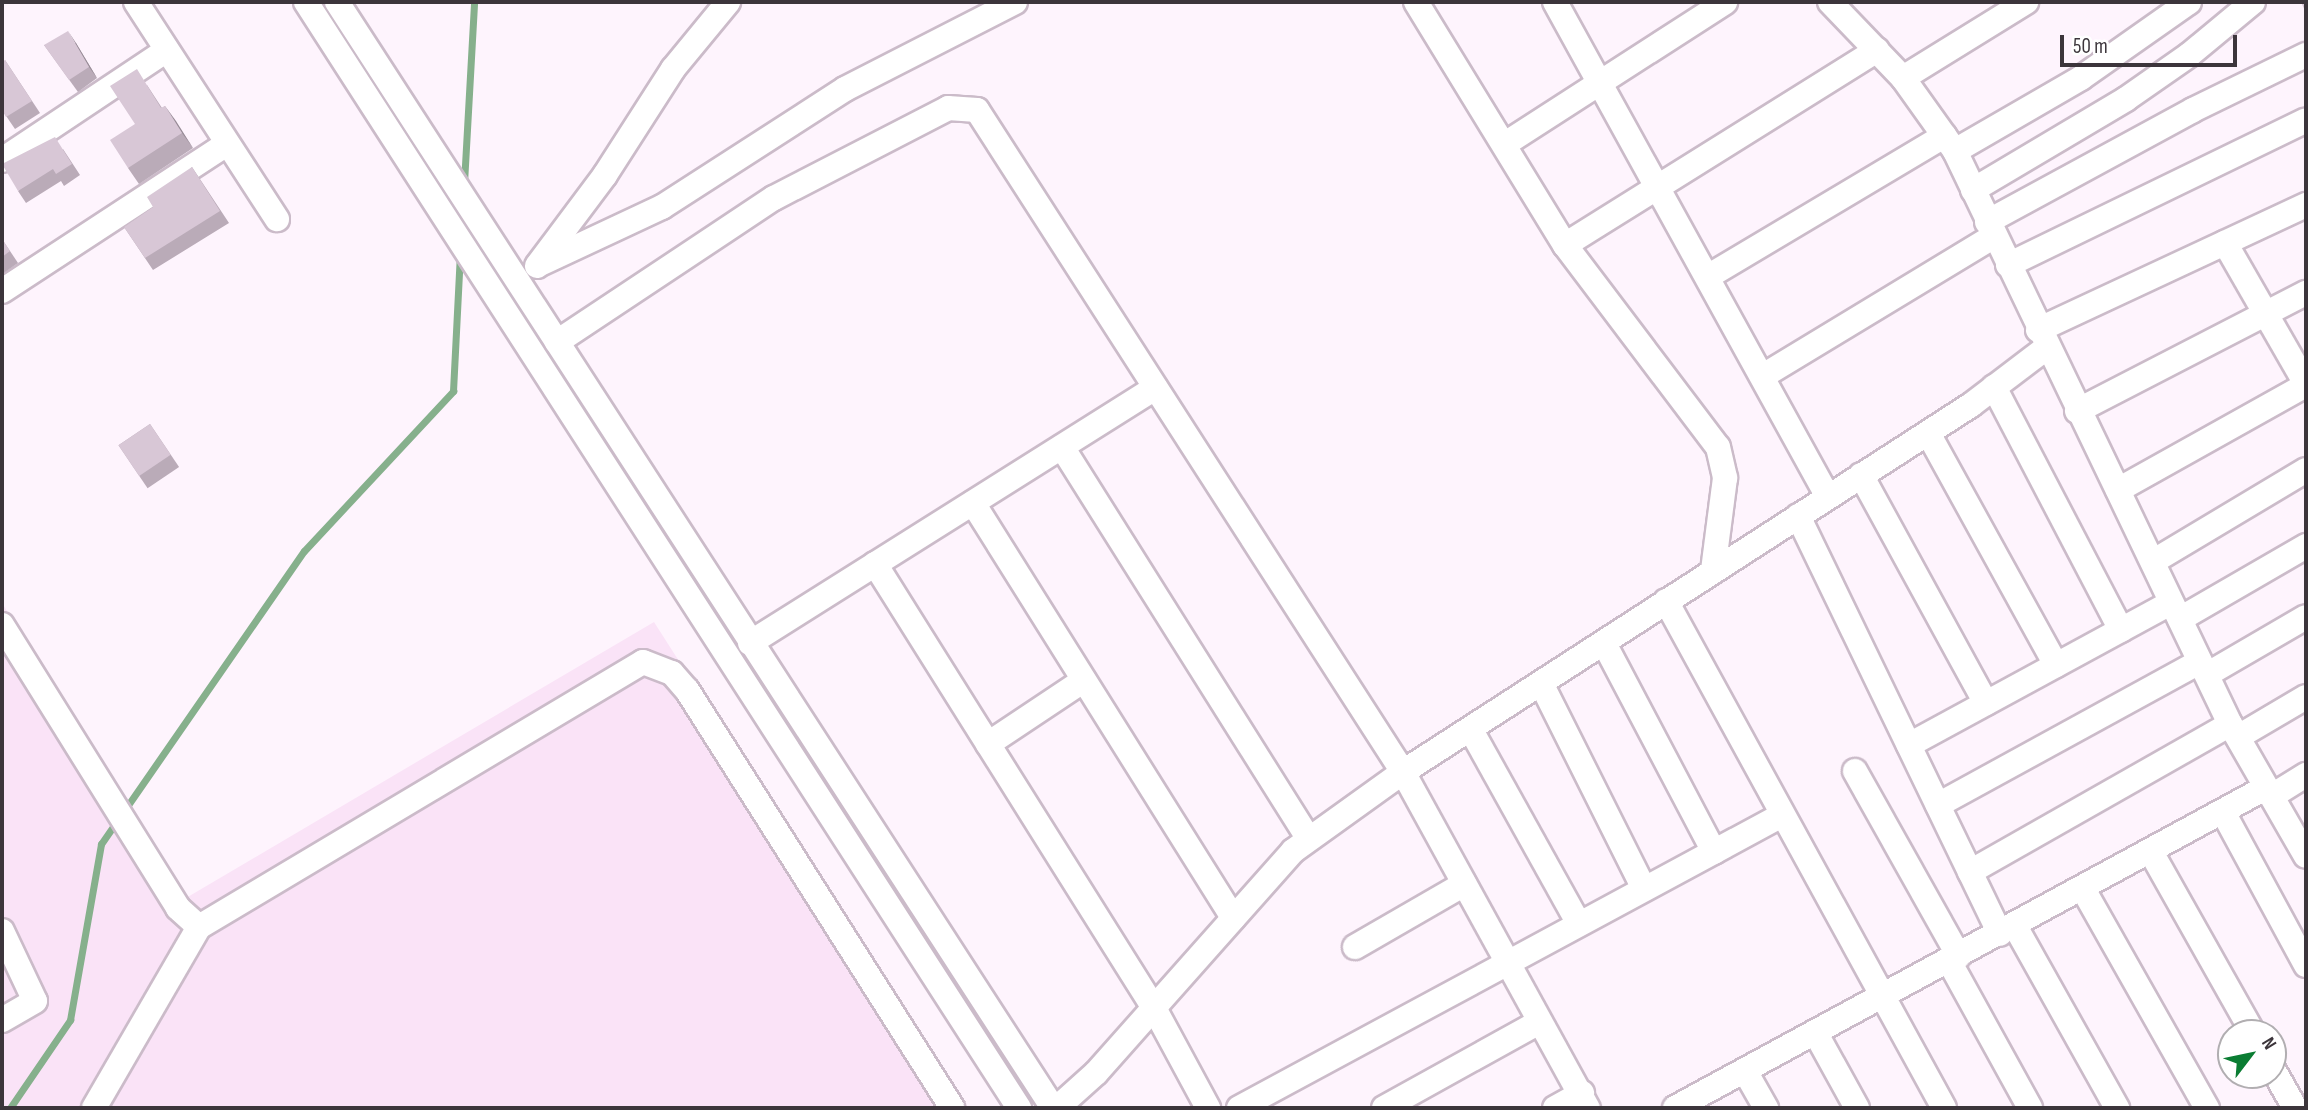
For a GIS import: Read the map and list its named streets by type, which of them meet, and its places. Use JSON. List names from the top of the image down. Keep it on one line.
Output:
{"scale_bar":"50 m","north":"top right"}
